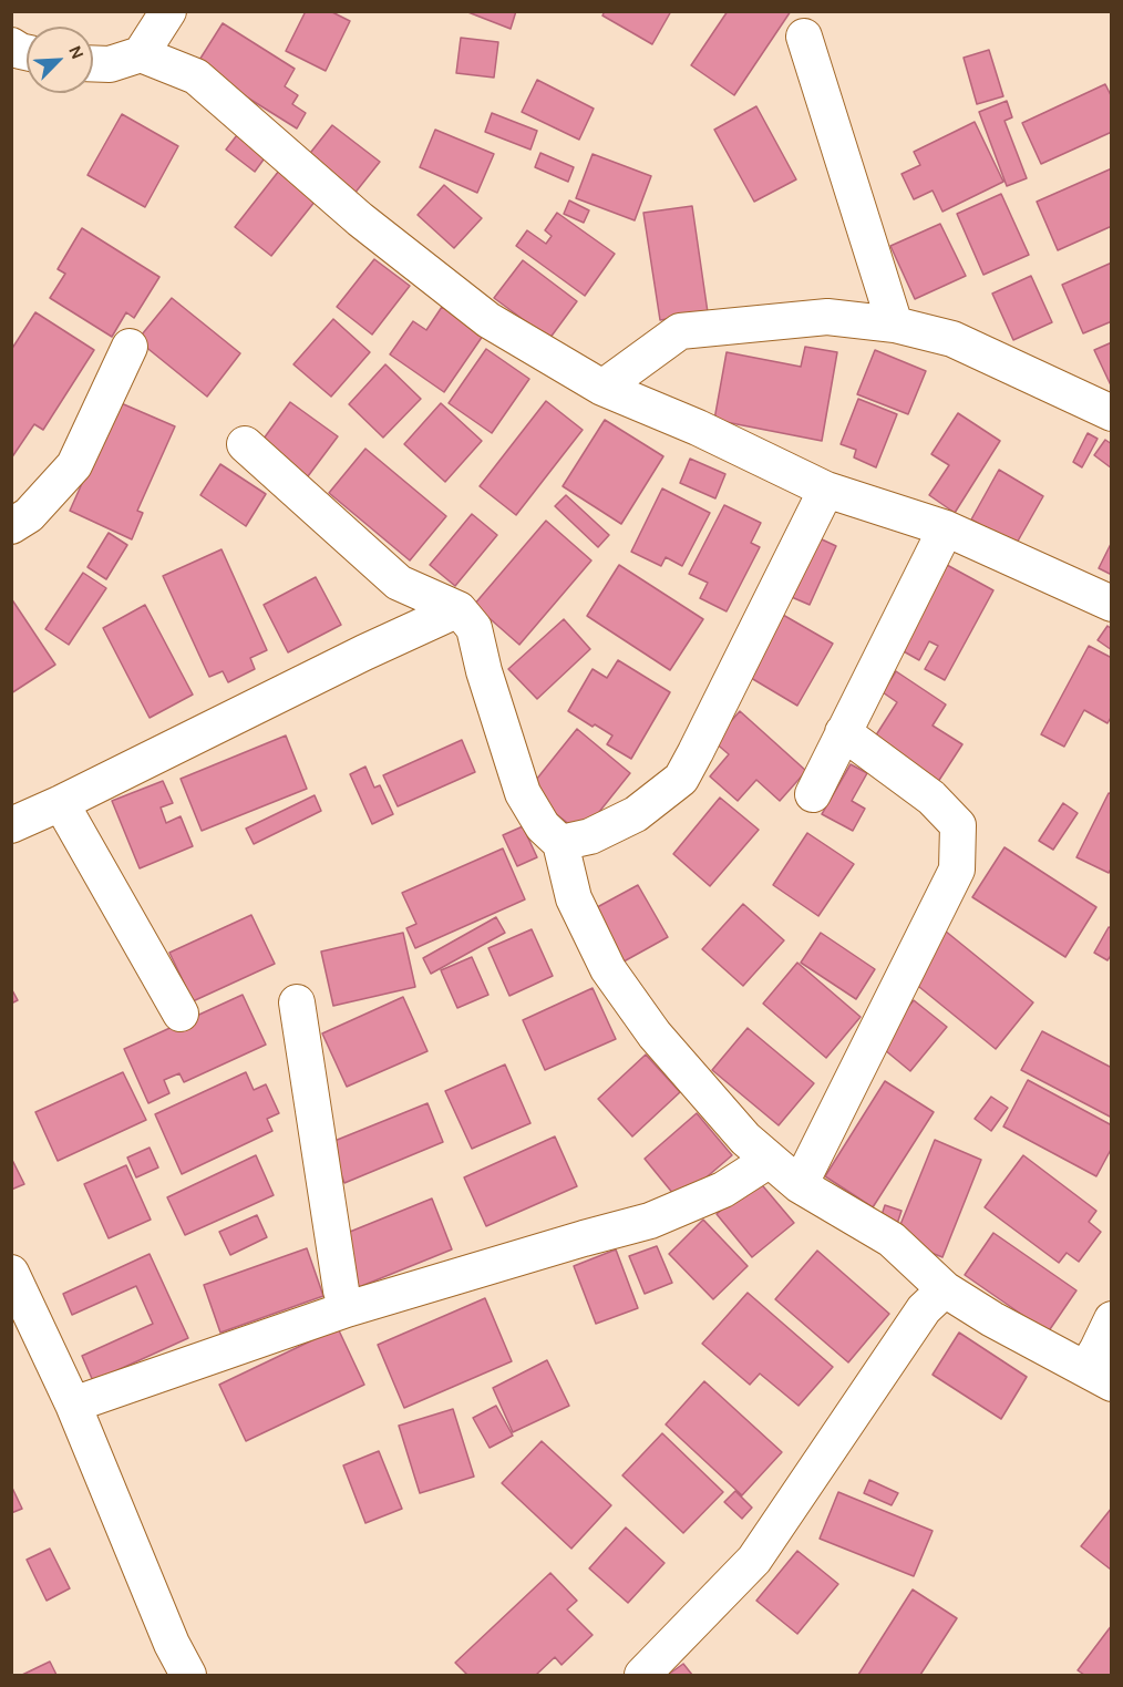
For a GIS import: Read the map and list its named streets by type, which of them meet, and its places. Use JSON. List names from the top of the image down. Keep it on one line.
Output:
{"north":"top right"}
